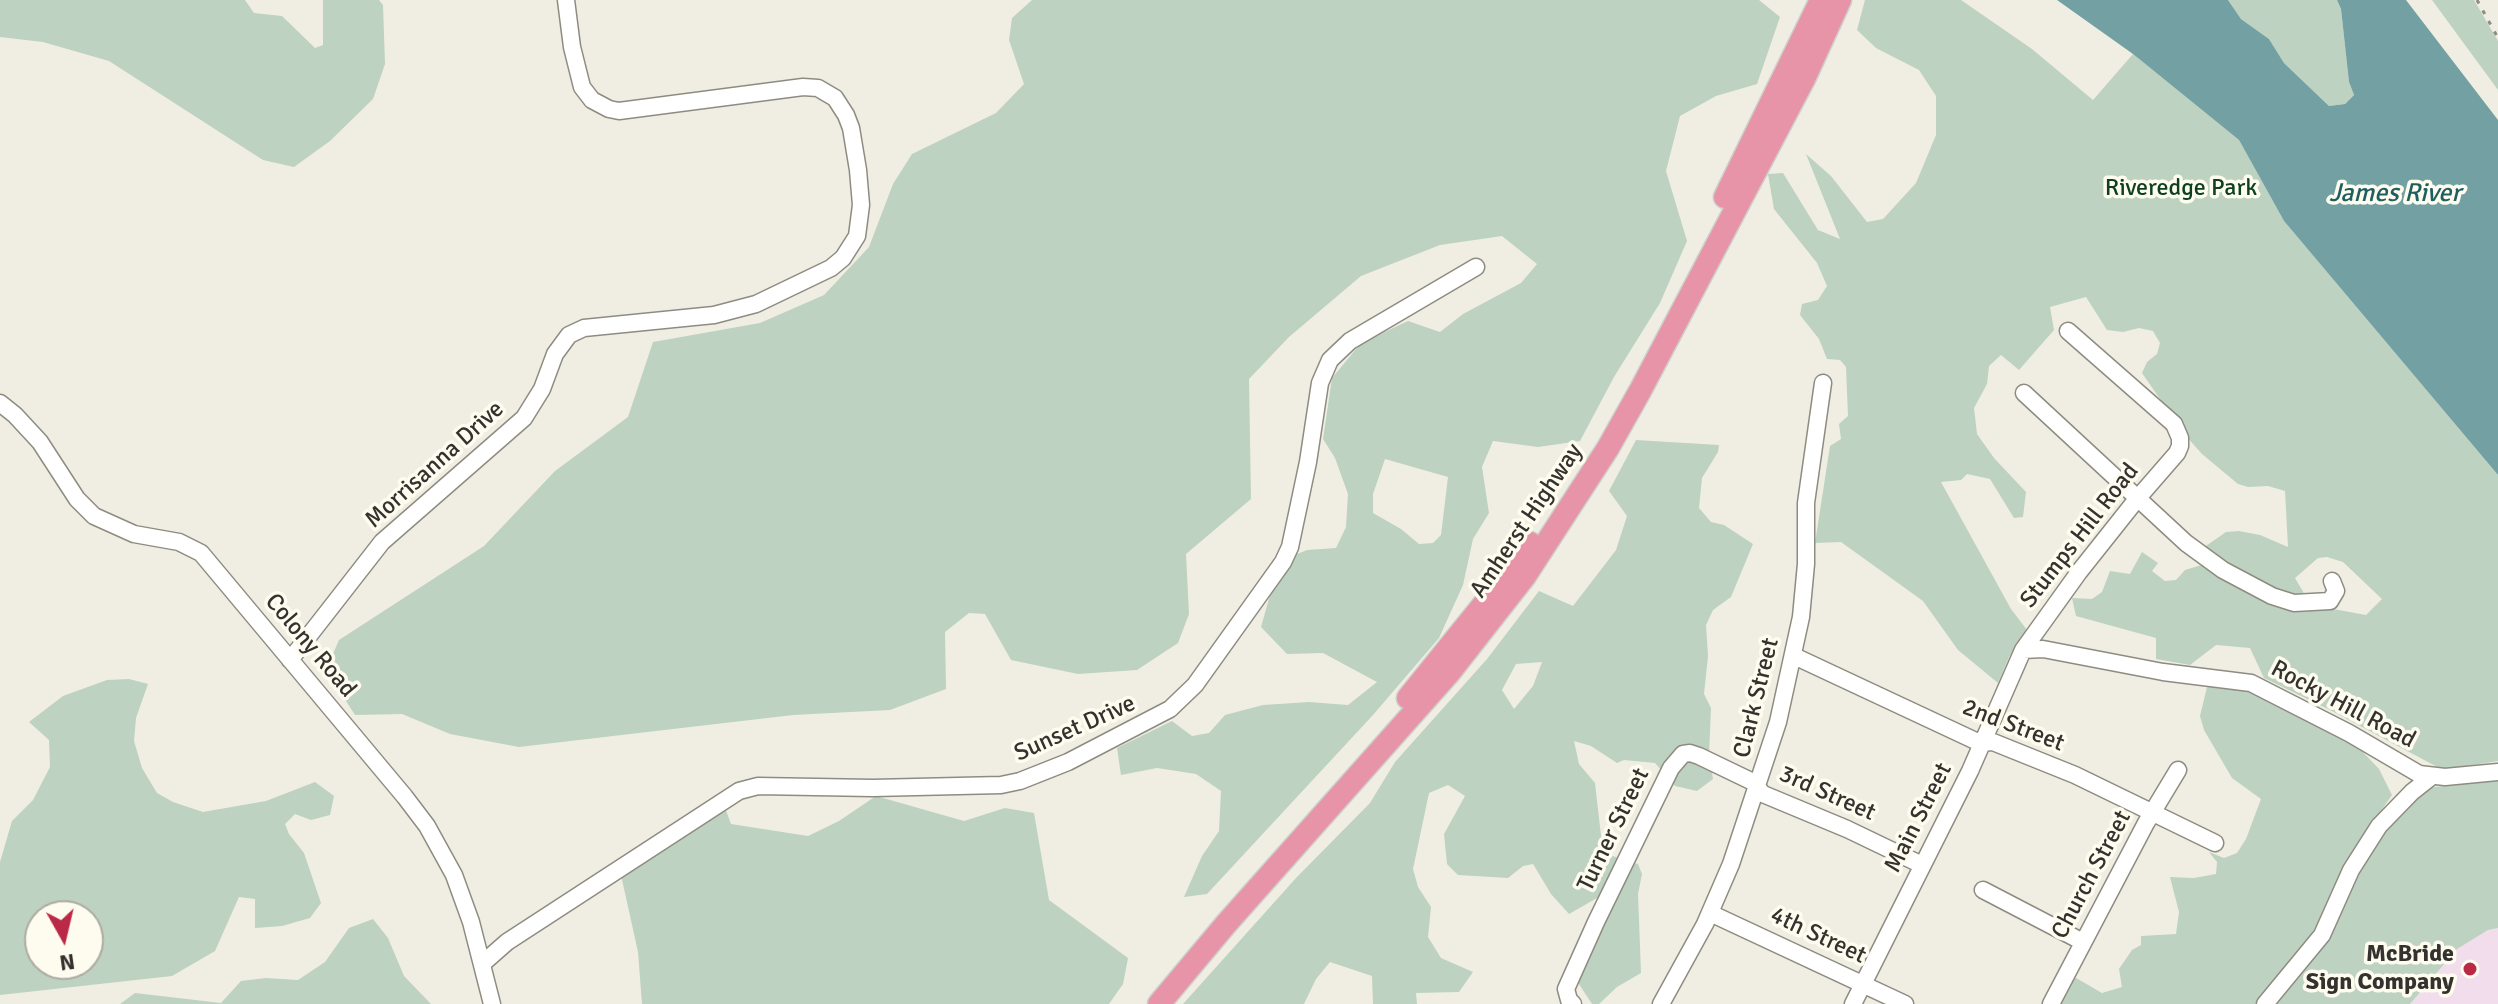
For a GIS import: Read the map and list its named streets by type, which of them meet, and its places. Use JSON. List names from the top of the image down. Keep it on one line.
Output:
{"streets":{"highway":["Amherst Highway"],"street":["Morrisanna Drive","Stumps Hill Road","Colony Road","Clark Street","Rocky Hill Road","2nd Street","Sunset Drive","3rd Street","Main Street","Turner Street","Church Street","4th Street"]},"crossings":[["Morrisanna Drive","Colony Road"],["Stumps Hill Road","Rocky Hill Road"],["Stumps Hill Road","Main Street"],["Colony Road","Sunset Drive"],["Clark Street","2nd Street"],["Clark Street","3rd Street"],["Clark Street","Turner Street"],["Clark Street","4th Street"],["Rocky Hill Road","Main Street"],["2nd Street","Main Street"],["2nd Street","Church Street"],["3rd Street","Main Street"],["3rd Street","Turner Street"],["Main Street","4th Street"]],"water":["James River"],"parks":["Riveredge Park"],"places":["McBride Sign Company"],"north":"bottom"}
